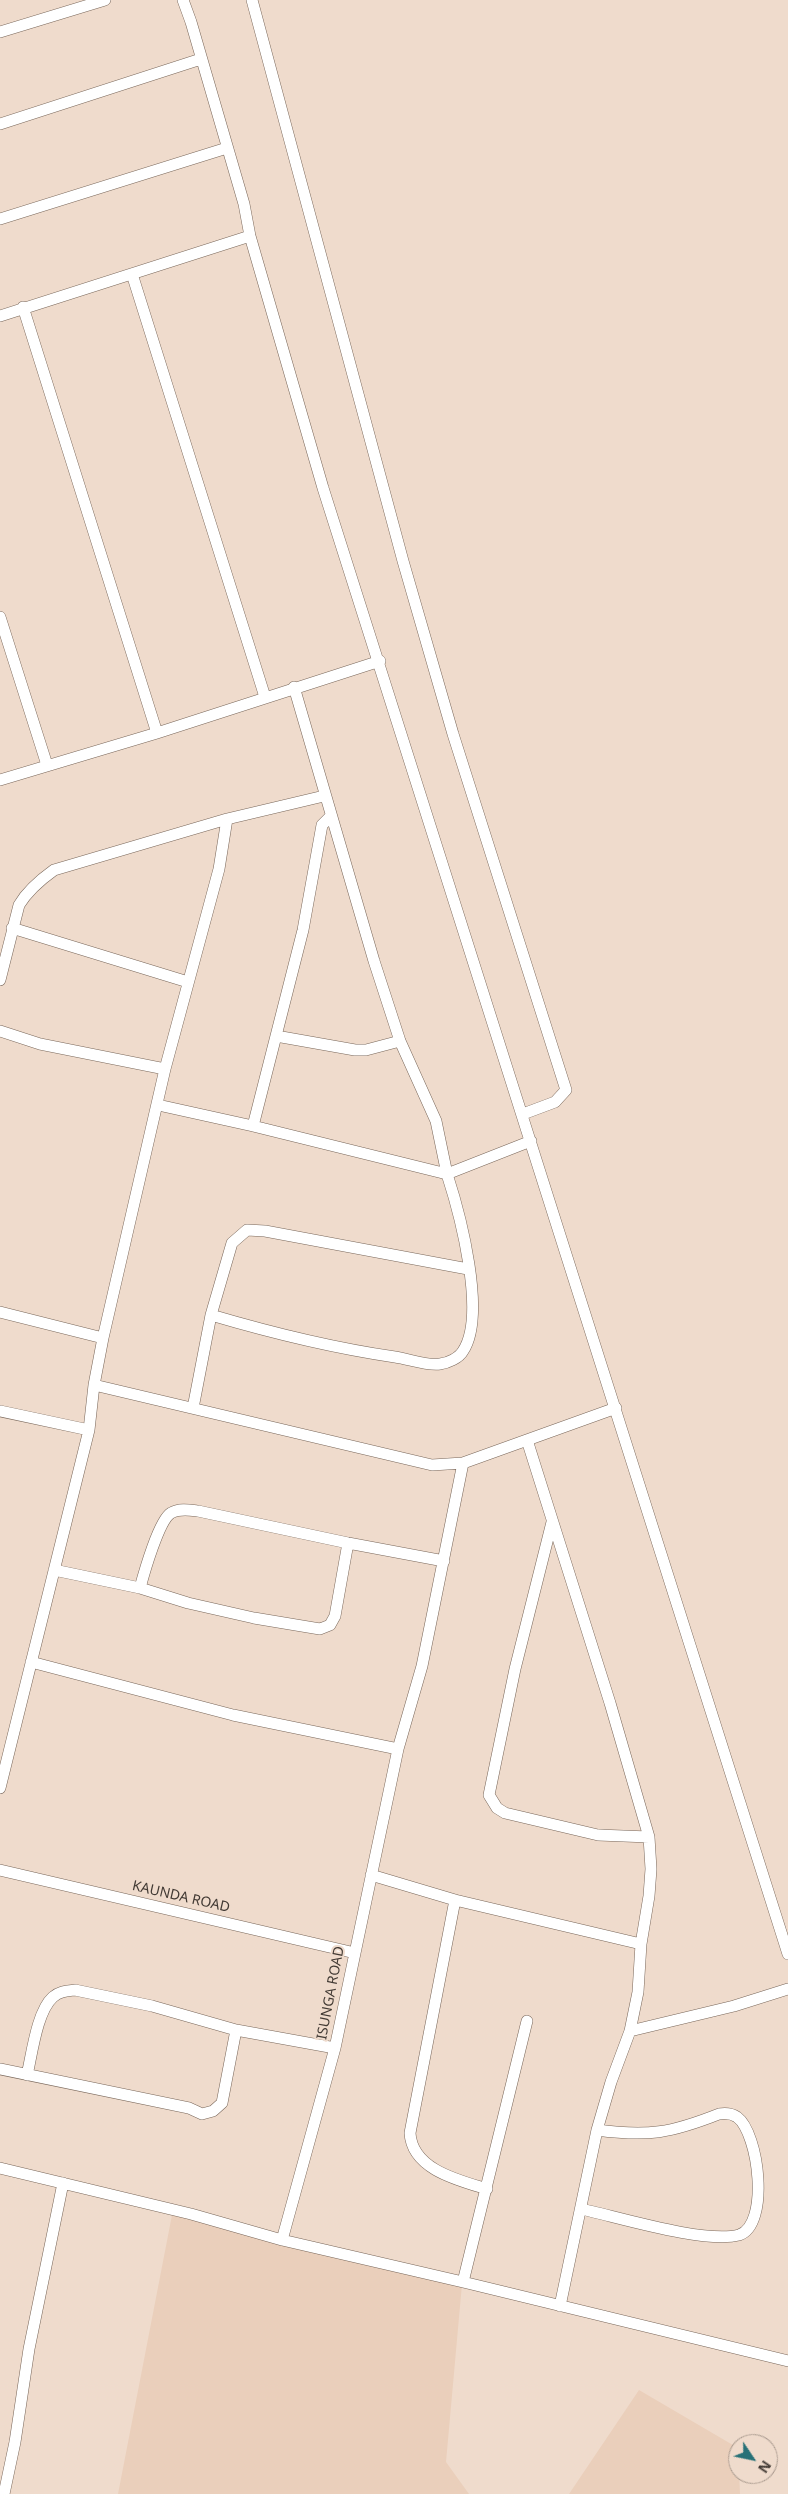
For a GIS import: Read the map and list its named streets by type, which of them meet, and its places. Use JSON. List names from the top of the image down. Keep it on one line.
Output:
{"streets":{"street":["KAUNDA ROAD","ISUNGA ROAD"]},"crossings":[["KAUNDA ROAD","ISUNGA ROAD"]],"north":"bottom right"}
